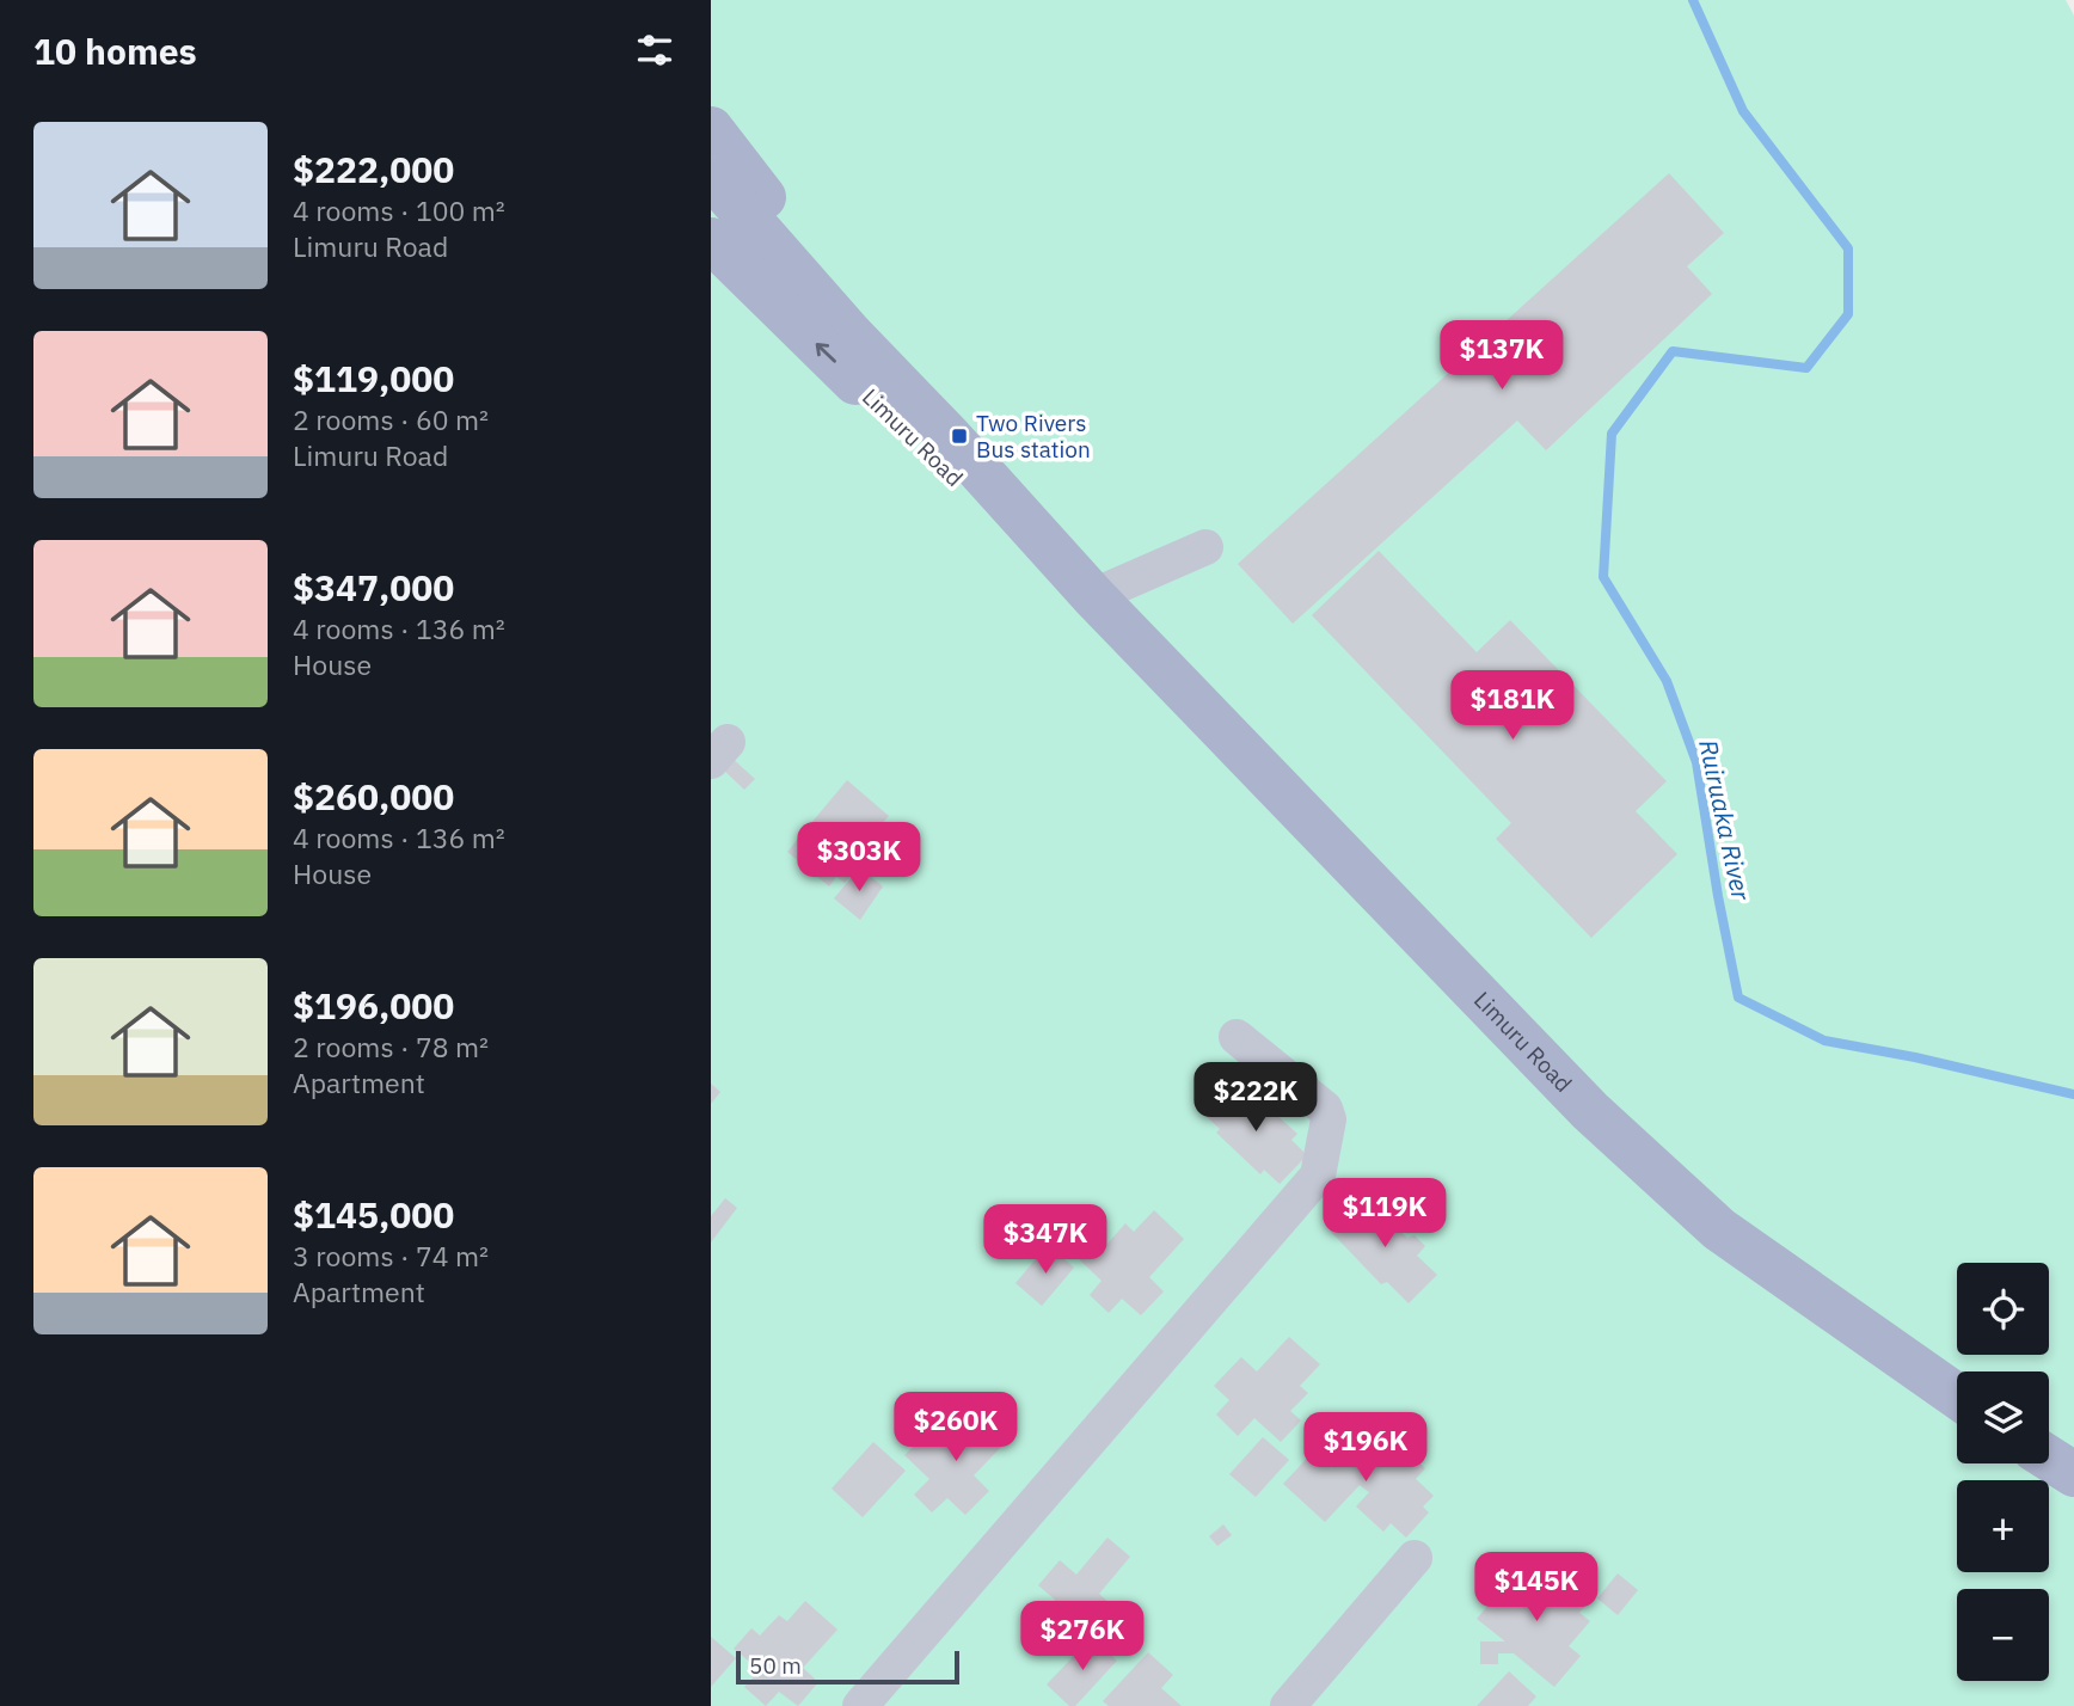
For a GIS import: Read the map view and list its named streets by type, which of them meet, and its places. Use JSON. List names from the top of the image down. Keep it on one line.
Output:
{"streets":{"main road":["Limuru Road"]},"water":["Ruiruaka River"],"places":{"transit":["Two Rivers Bus station"]},"scale_bar":"50 m","page":{"heading":"10 homes","list":[{"name":"$222,000","note":"4 rooms · 100 m² · Limuru Road"},{"name":"$119,000","note":"2 rooms · 60 m² · Limuru Road"},{"name":"$347,000","note":"4 rooms · 136 m² · House"},{"name":"$260,000","note":"4 rooms · 136 m² · House"},{"name":"$196,000","note":"2 rooms · 78 m² · Apartment"},{"name":"$145,000","note":"3 rooms · 74 m² · Apartment"}],"price":["$137K","$181K","$303K","$222K","$119K","$347K","$260K","$196K","$145K","$276K"],"map_buttons":["+","−"],"scale":"50 m"}}
